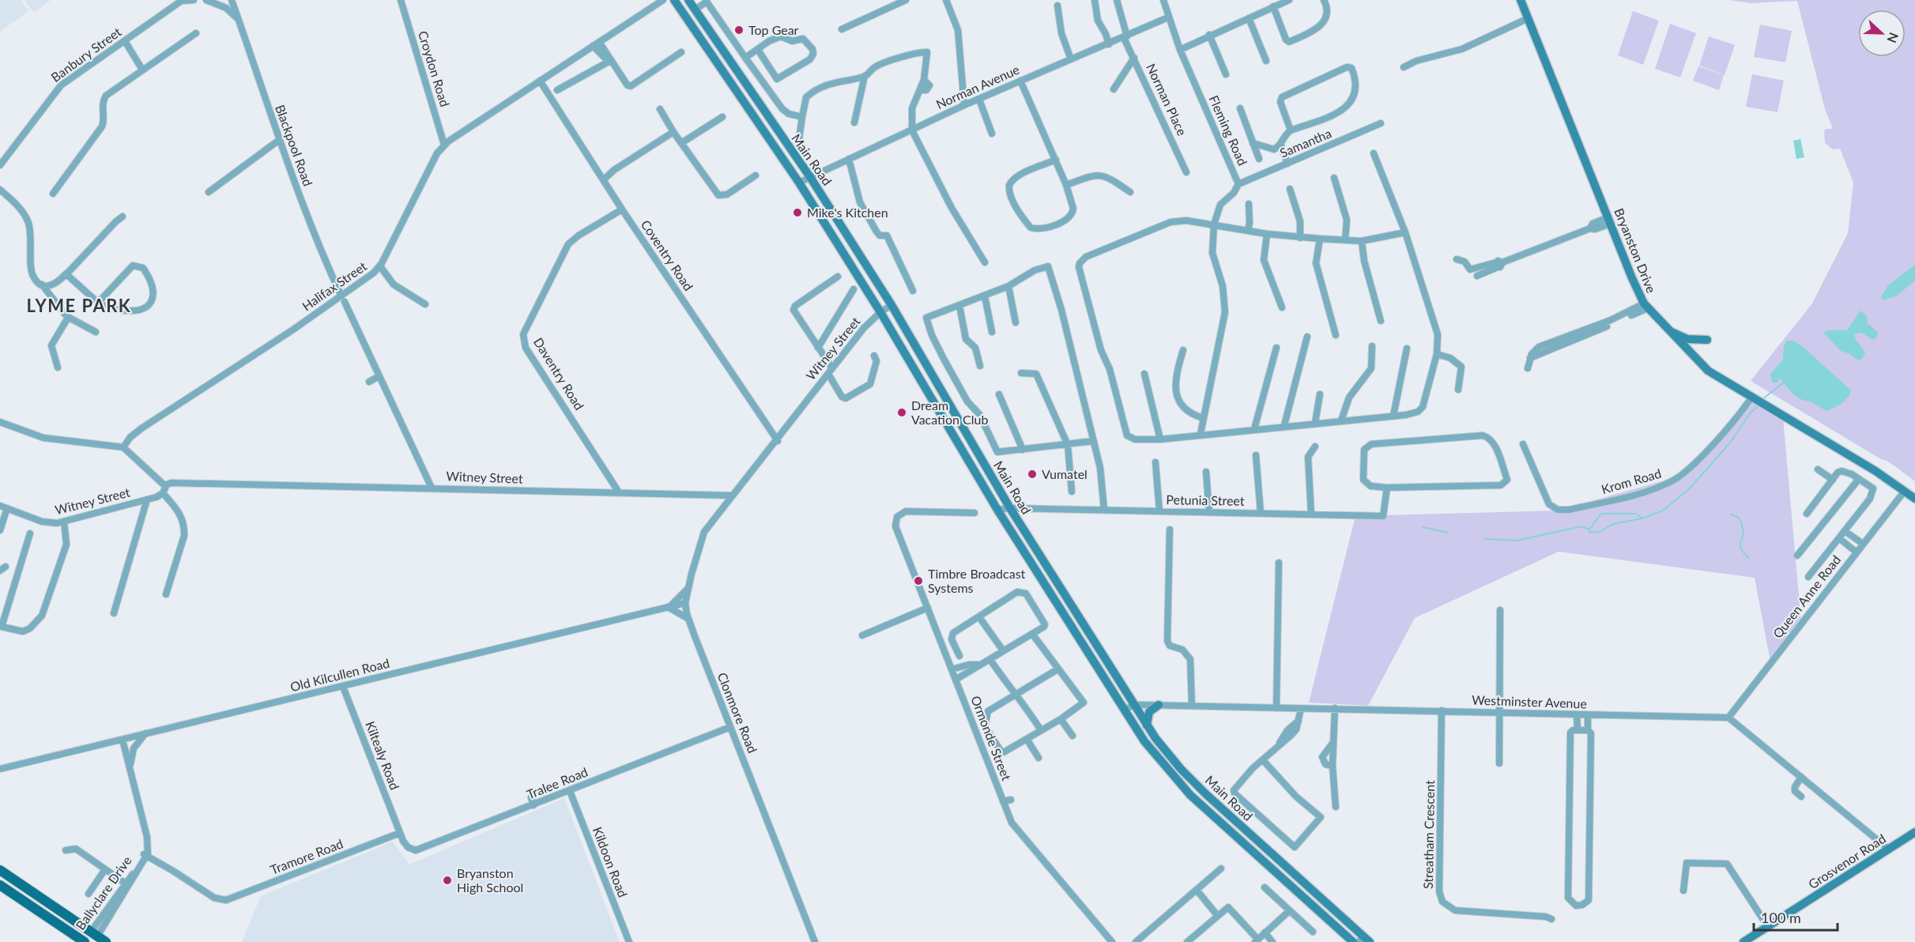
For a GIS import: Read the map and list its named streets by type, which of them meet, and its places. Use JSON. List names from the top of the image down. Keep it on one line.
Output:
{"streets":{"main road":["Main Road","Bryanston Drive","Grosvenor Road","Ballyclare Drive"],"street":["Banbury Street","Croydon Road","Norman Avenue","Norman Place","Fleming Road","Samantha","Blackpool Road","Coventry Road","Halifax Street","Witney Street","Daventry Road","Krom Road","Petunia Street","Queen Anne Road","Old Kilcullen Road","Westminster Avenue","Clonmore Road","Ormonde Street","Kiltealy Road","Tralee Road","Streatham Crescent","Tramore Road","Kildoon Road"]},"crossings":[["Croydon Road","Halifax Street"],["Norman Avenue","Norman Place"],["Norman Avenue","Fleming Road"],["Norman Avenue","Main Road"],["Fleming Road","Samantha"],["Blackpool Road","Halifax Street"],["Blackpool Road","Witney Street"],["Main Road","Witney Street"],["Main Road","Petunia Street"],["Main Road","Westminster Avenue"],["Bryanston Drive","Krom Road"],["Bryanston Drive","Queen Anne Road"],["Coventry Road","Halifax Street"],["Coventry Road","Witney Street"],["Coventry Road","Daventry Road"],["Witney Street","Daventry Road"],["Witney Street","Clonmore Road"],["Queen Anne Road","Westminster Avenue"],["Old Kilcullen Road","Clonmore Road"],["Old Kilcullen Road","Kiltealy Road"],["Old Kilcullen Road","Ballyclare Drive"],["Westminster Avenue","Streatham Crescent"],["Clonmore Road","Tralee Road"],["Kiltealy Road","Tralee Road"],["Kiltealy Road","Tramore Road"],["Tralee Road","Tramore Road"],["Tralee Road","Kildoon Road"],["Tramore Road","Ballyclare Drive"]],"districts":["LYME PARK"],"places":["Top Gear","Mike's Kitchen","Dream Vacation Club","Vumatel","Timbre Broadcast Systems","Bryanston High School"],"scale_bar":"100 m","north":"right"}
